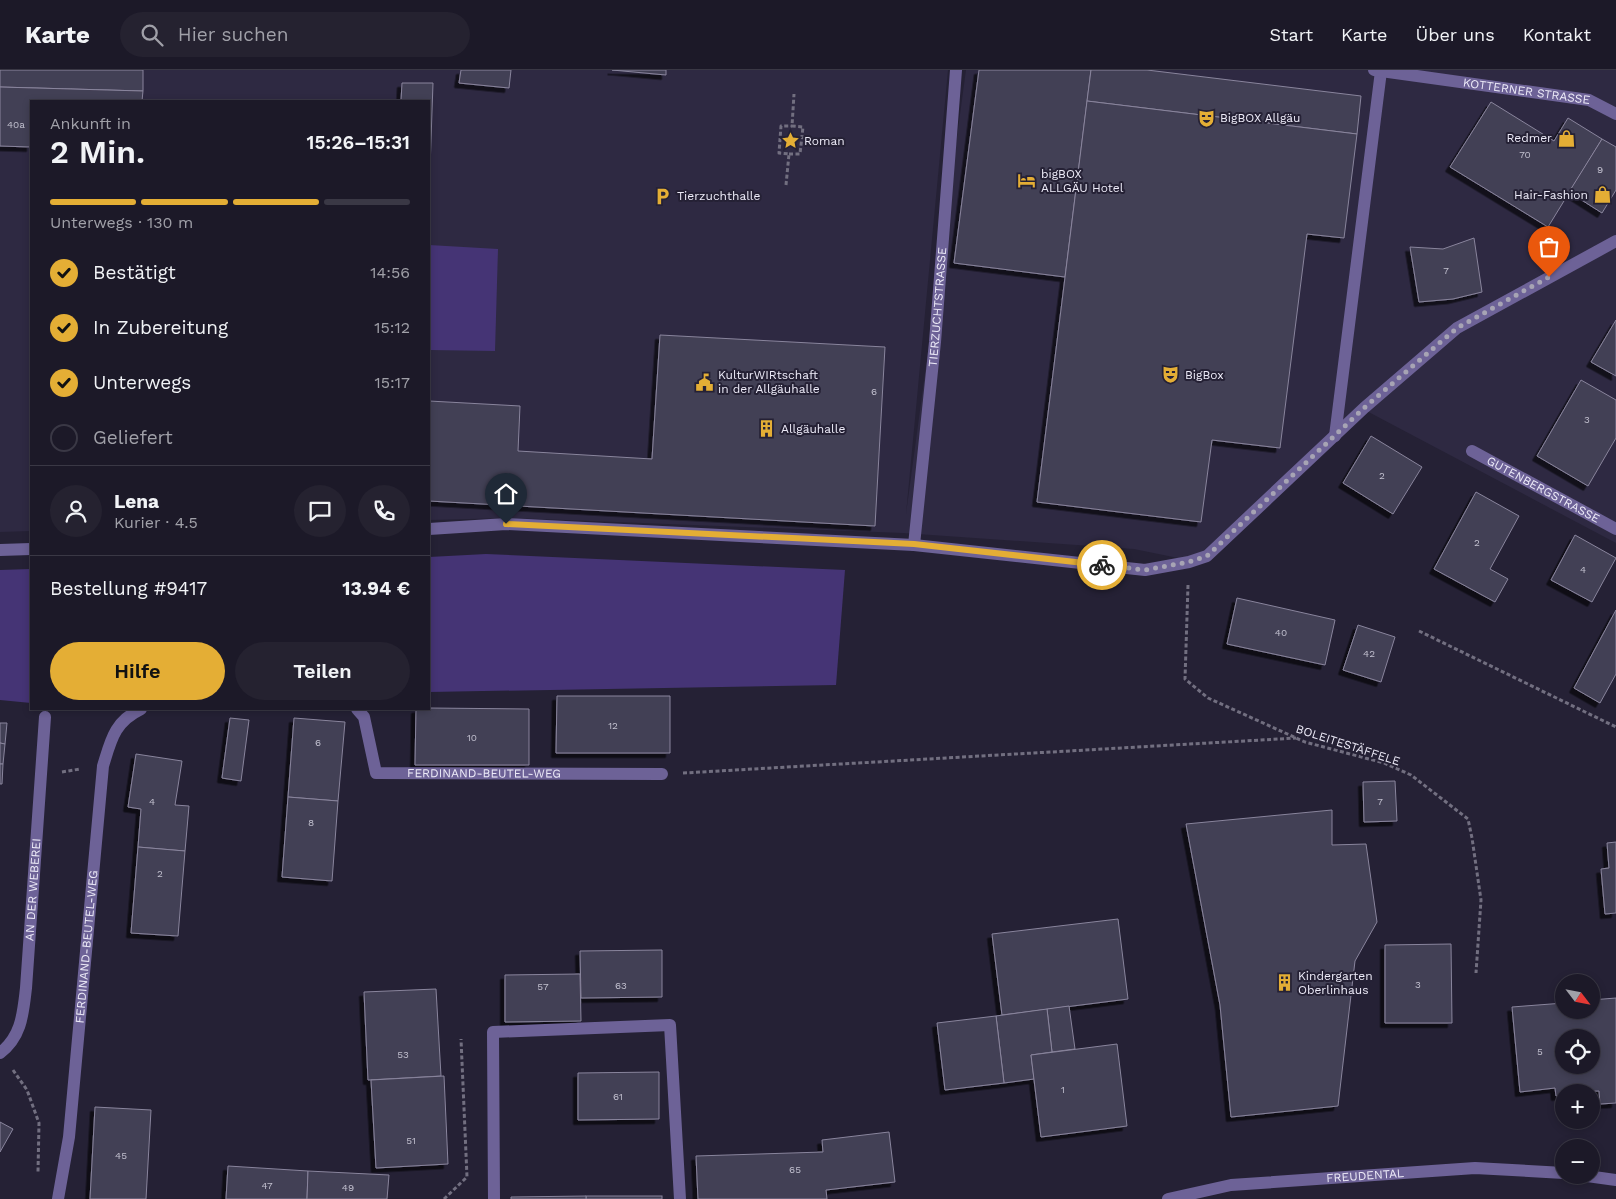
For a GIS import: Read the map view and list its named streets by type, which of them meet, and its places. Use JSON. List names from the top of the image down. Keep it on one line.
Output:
{"streets":{"street":["KOTTERNER STRASSE","TIERZUCHTSTRASSE","GUTENBERGSTRASSE","FERDINAND-BEUTEL-WEG","AN DER WEBEREI","FREUDENTAL"],"path":["BOLEITESTÄFFELE"]},"places":{"theatre":["BigBOX Allgäu","BigBox"],"shop":["Redmer","Hair-Fashion"],"place":["Roman"],"hotel":["bigBOX ALLGÄU Hotel"],"parking":["Tierzuchthalle"],"public building":["KulturWIRtschaft in der Allgäuhalle"],"building":["Allgäuhalle","Kindergarten Oberlinhaus"]},"house_numbers":["40a","70","9","7","6","3","2","2","4","40","42","12","10","6","4","7","8","2","3","63","57","5","53","1","61","51","45","65","47","49"],"north":"bottom right","page":{"header":"Karte","search":"Hier suchen","nav":["Start","Karte","Über uns","Kontakt"],"heading":["2 Min.","Ankunft in","15:26–15:31"],"panel":["Lena","Kurier · 4.5","Bestellung #9417","13.94 €"],"bar":"Unterwegs · 130 m","list":[["Bestätigt","14:56"],["In Zubereitung","15:12"],["Unterwegs","15:17"],"Geliefert"],"buttons":["Hilfe","Teilen"],"map_buttons":["+","−"]}}
